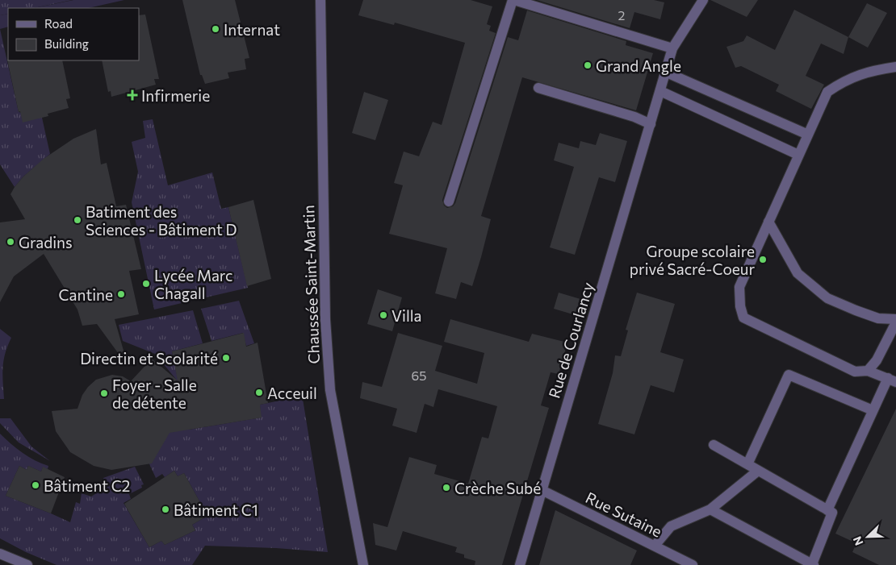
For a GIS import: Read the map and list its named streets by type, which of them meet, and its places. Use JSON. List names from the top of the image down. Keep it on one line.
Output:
{"streets":{"street":["Chaussée Saint-Martin","Rue de Courlancy","Rue Sutaine"]},"crossings":[["Rue de Courlancy","Rue Sutaine"]],"places":{"other":["Internat","Grand Angle","Batiment des Sciences - Bâtiment D","Gradins","Groupe scolaire privé Sacré-Coeur","Lycée Marc Chagall","Cantine","Villa","Directin et Scolarité","Acceuil","Foyer - Salle de détente","Bâtiment C2","Crèche Subé","Bâtiment C1"],"health":["Infirmerie"]},"house_numbers":["2","65"],"legend":["Road","Building"],"north":"bottom left"}
